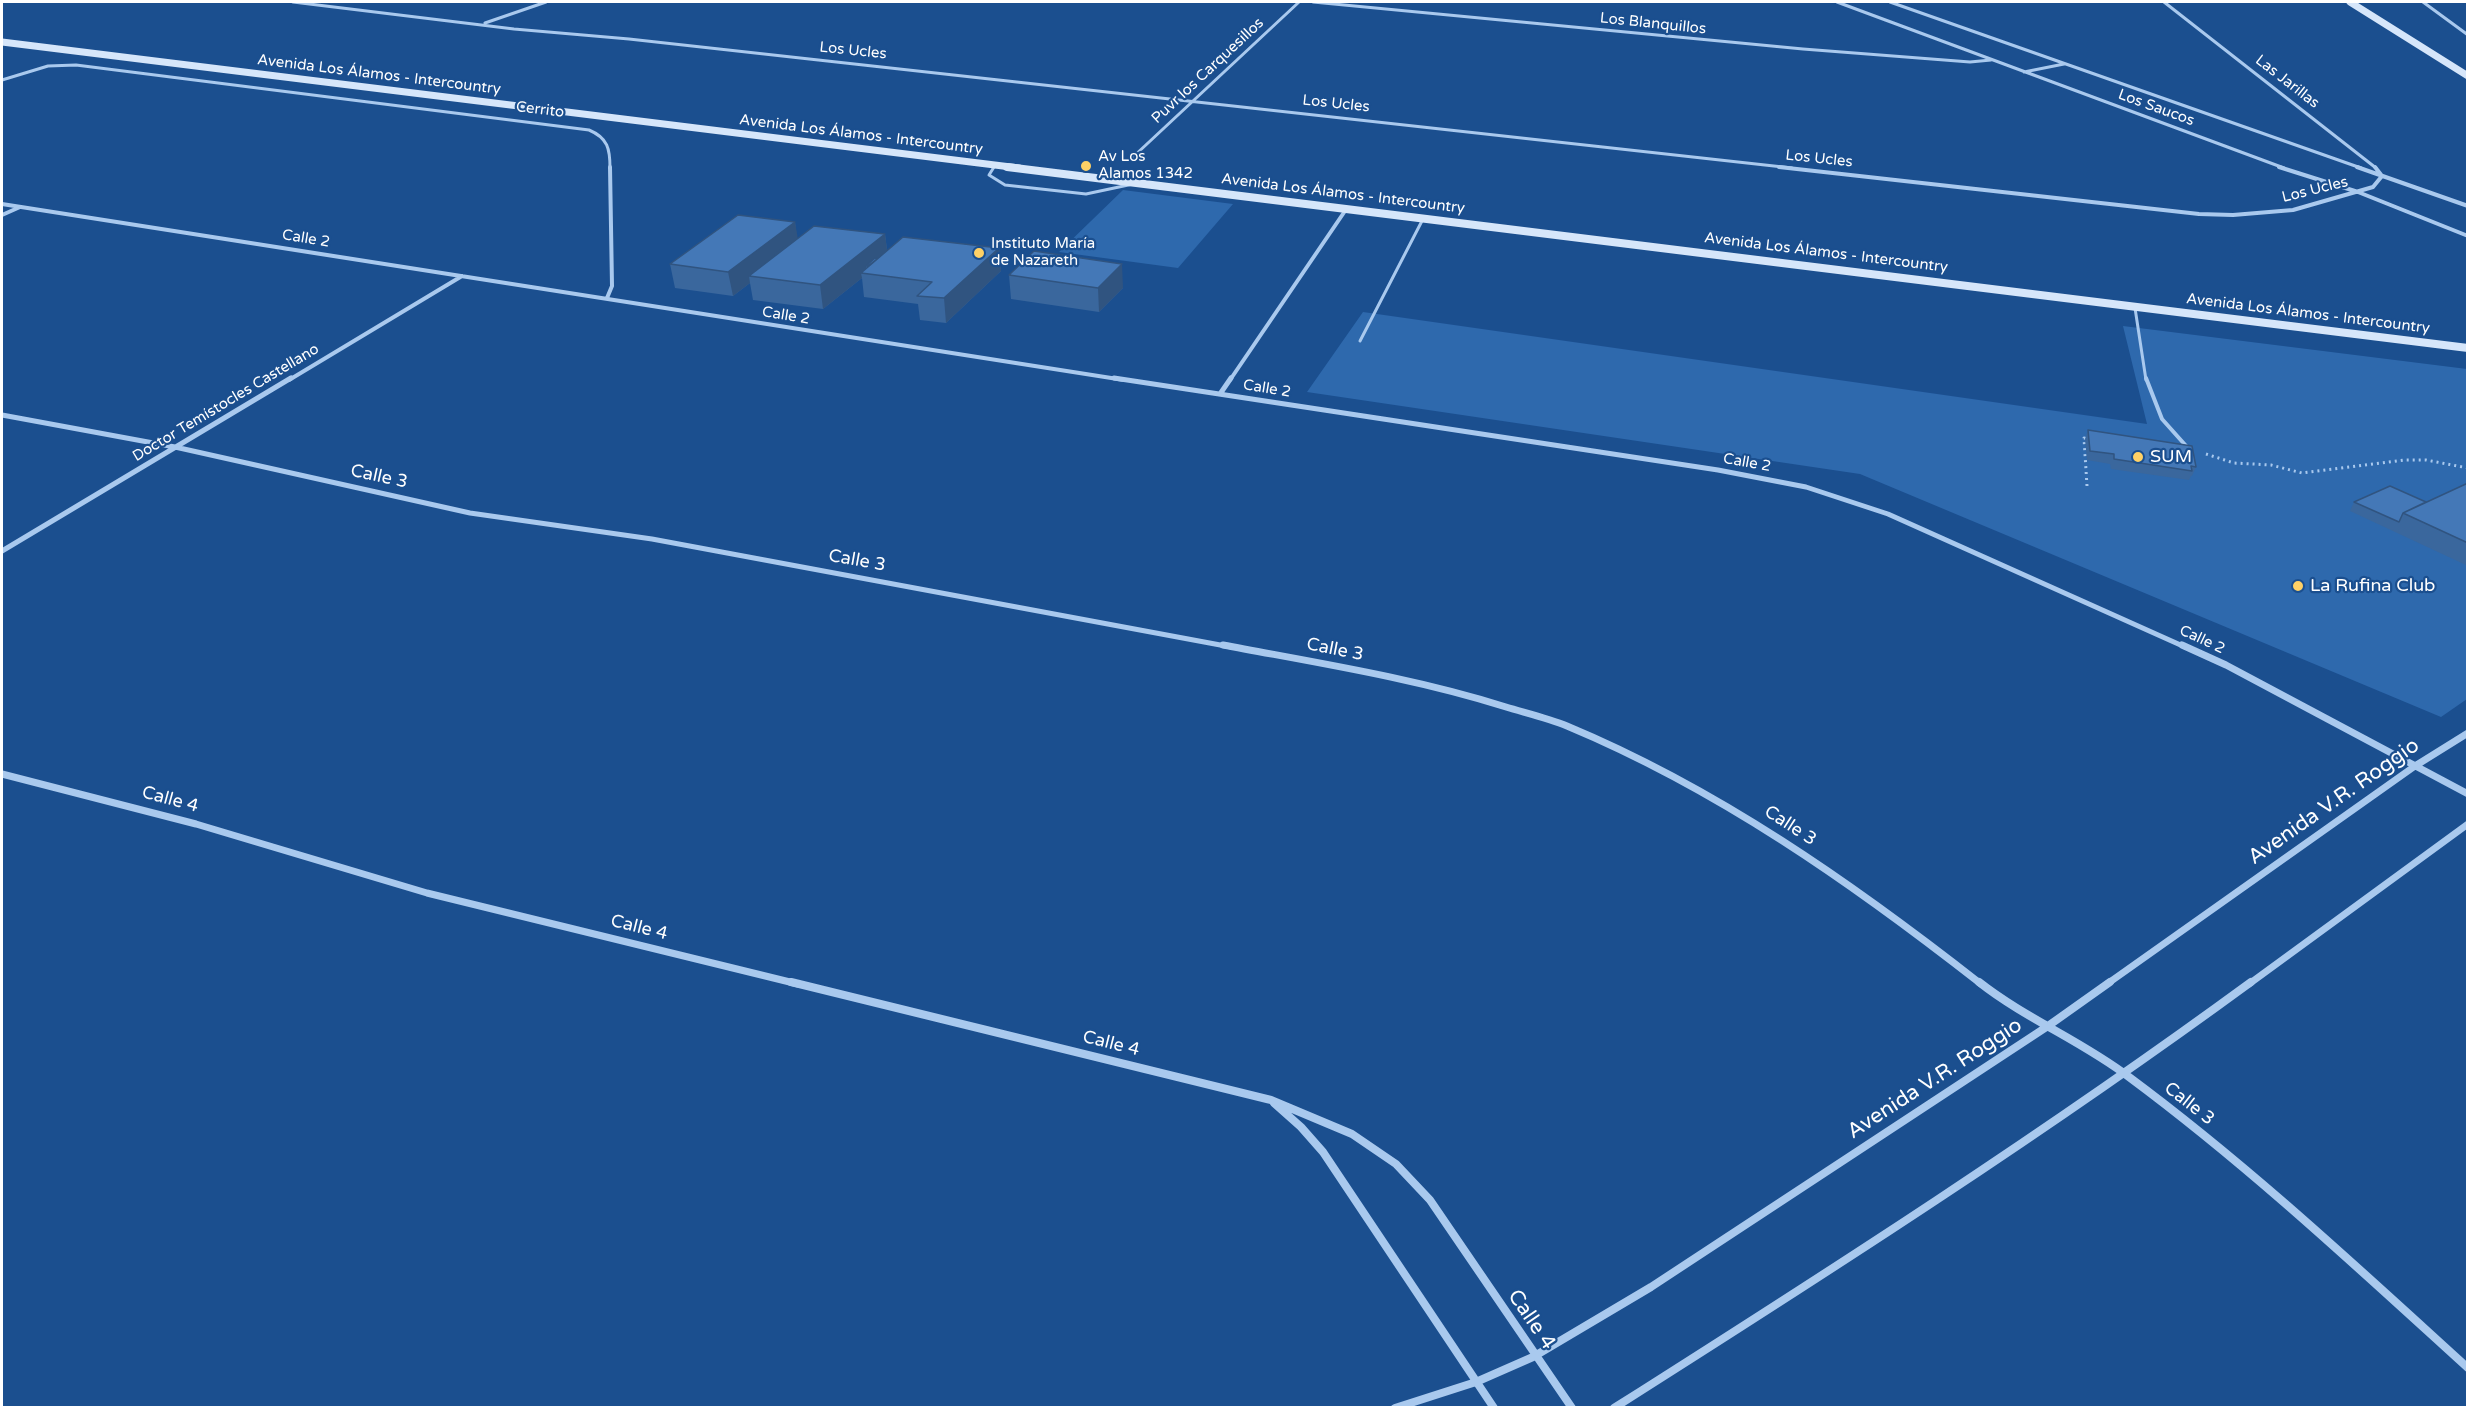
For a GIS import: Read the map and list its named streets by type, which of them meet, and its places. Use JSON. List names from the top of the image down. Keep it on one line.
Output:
{"streets":{"main road":["Avenida Los Álamos - Intercountry"],"street":["Los Blanquillos","Los Ucles","Puvr los Carquesillos","Las Jarillas","Los Saucos","Cerrito","Calle 2","Doctor Temístocles Castellano","Calle 3","Calle 4","Avenida V.R. Roggio"]},"crossings":[["Los Blanquillos","Los Saucos"],["Los Ucles","Puvr los Carquesillos"],["Los Ucles","Las Jarillas"],["Los Ucles","Los Saucos"],["Las Jarillas","Los Saucos"],["Cerrito","Calle 2"],["Calle 2","Doctor Temístocles Castellano"],["Calle 2","Avenida V.R. Roggio"],["Doctor Temístocles Castellano","Calle 3"],["Calle 3","Avenida V.R. Roggio"],["Calle 4","Avenida V.R. Roggio"]],"places":["Av Los Alamos 1342","Instituto María de Nazareth","SUM","La Rufina Club"]}
